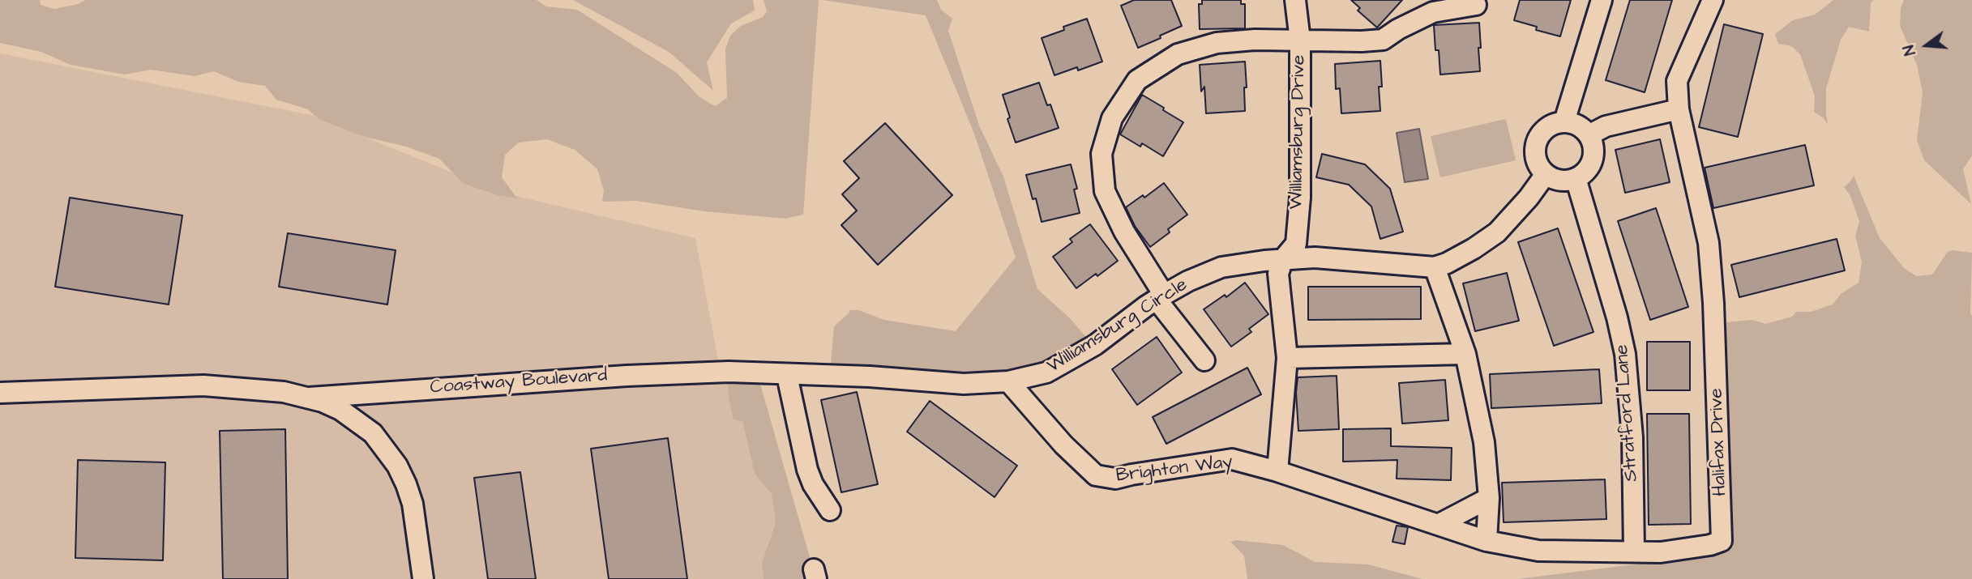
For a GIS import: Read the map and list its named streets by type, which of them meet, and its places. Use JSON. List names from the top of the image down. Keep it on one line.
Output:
{"streets":{"street":["Williamsburg Drive","Williamsburg Circle","Coastway Boulevard","Stratford Lane","Halifax Drive","Brighton Way"]},"crossings":[["Williamsburg Drive","Williamsburg Circle"],["Williamsburg Circle","Coastway Boulevard"],["Williamsburg Circle","Stratford Lane"],["Williamsburg Circle","Brighton Way"],["Stratford Lane","Halifax Drive"],["Halifax Drive","Brighton Way"]],"north":"left"}
